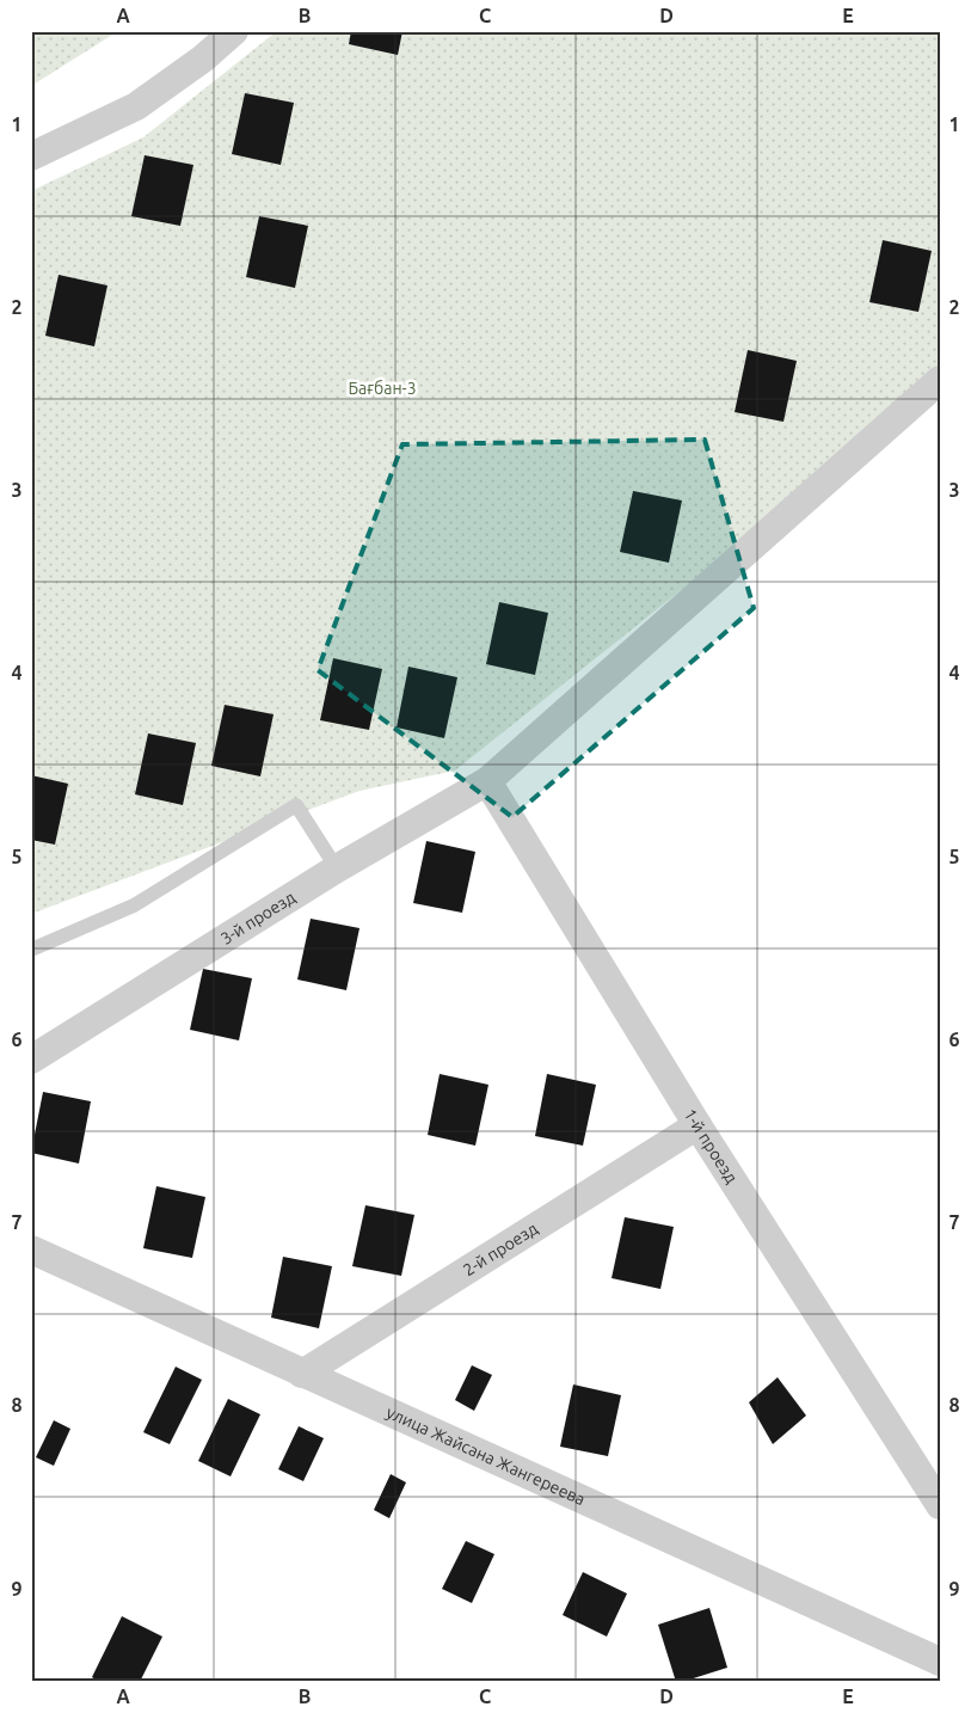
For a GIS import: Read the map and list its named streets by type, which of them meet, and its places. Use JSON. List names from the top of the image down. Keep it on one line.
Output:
{"streets":{"street":["3-й проезд","1-й проезд","2-й проезд","улица Жайсана Жангереева"]},"crossings":[["3-й проезд","1-й проезд"],["1-й проезд","2-й проезд"],["2-й проезд","улица Жайсана Жангереева"]],"parks":["Бағбан-3"],"grid":{"columns":["A","B","C","D","E"],"rows":["1","2","3","4","5","6","7","8","9"]}}
